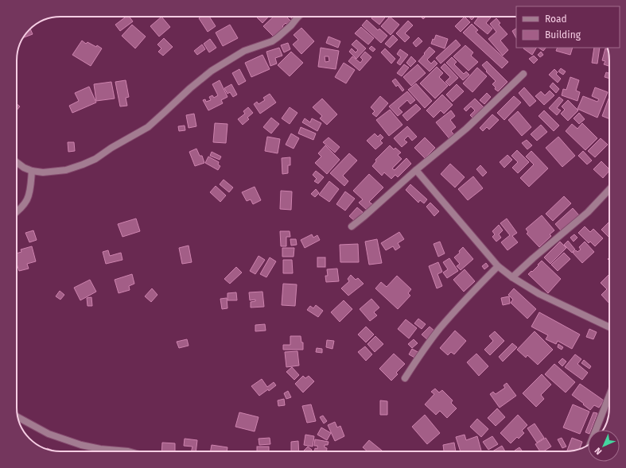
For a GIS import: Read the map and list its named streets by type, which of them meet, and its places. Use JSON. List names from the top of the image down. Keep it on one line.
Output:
{"legend":["Road","Building"],"north":"bottom left"}
